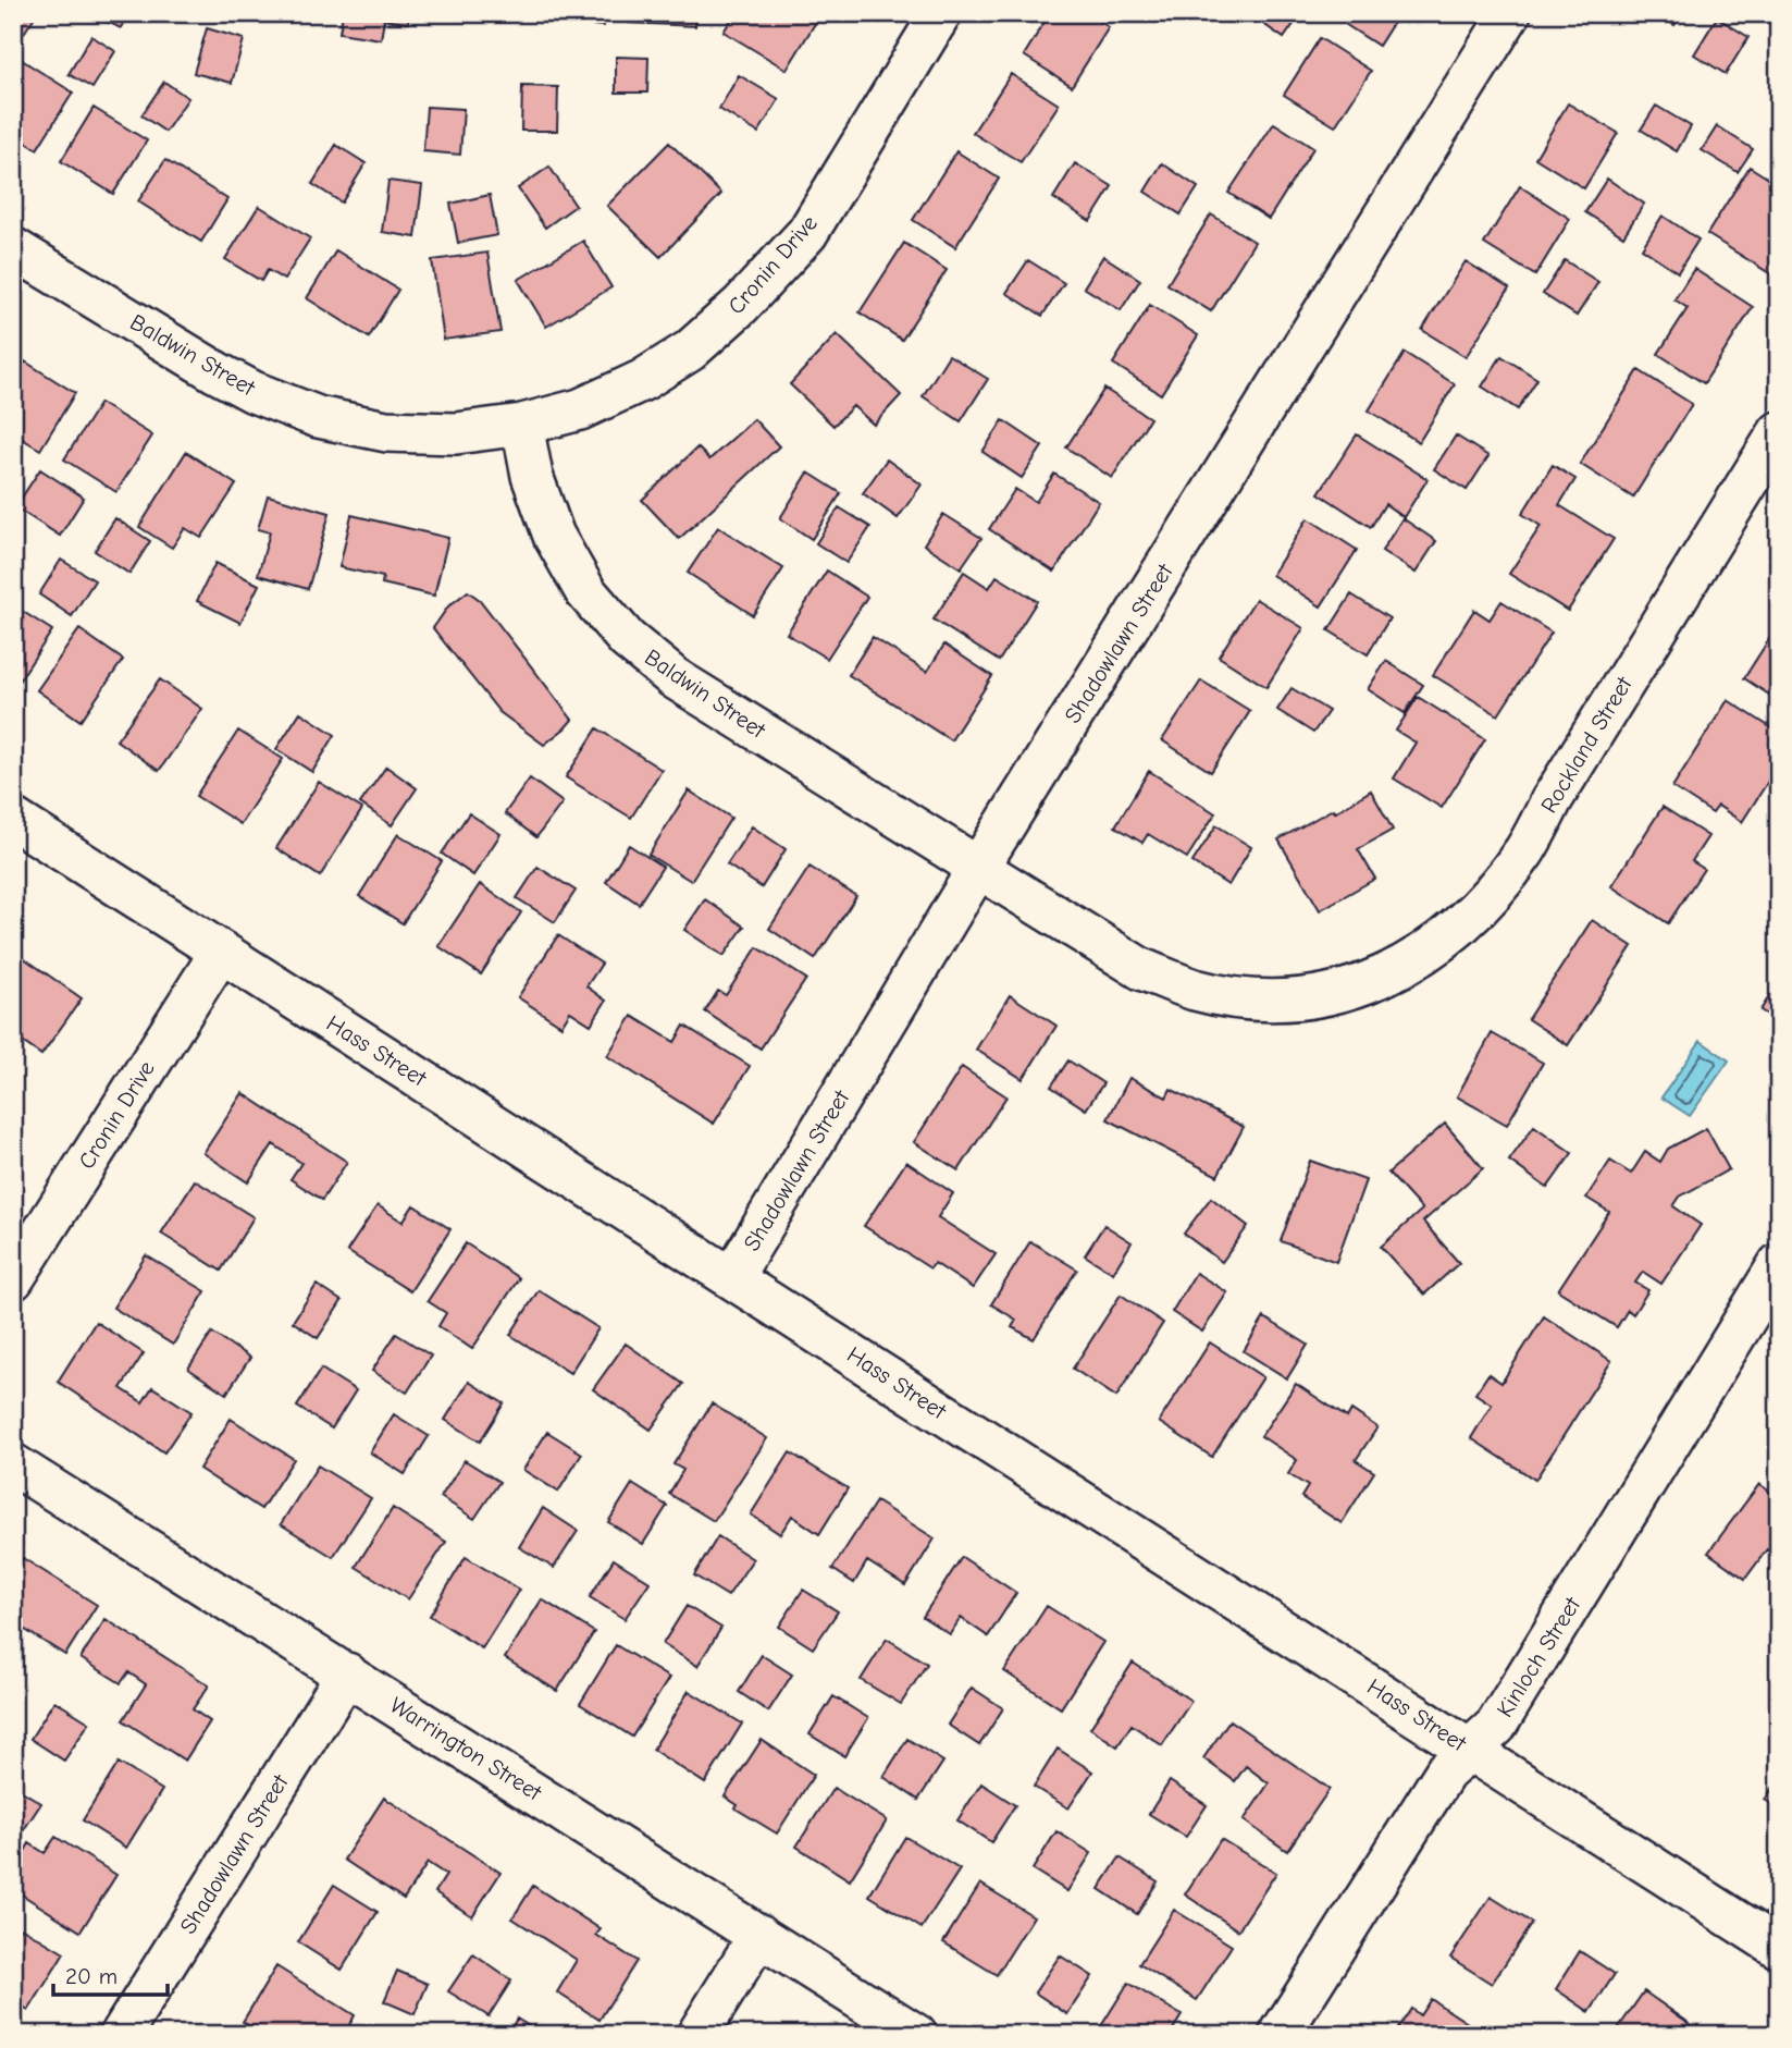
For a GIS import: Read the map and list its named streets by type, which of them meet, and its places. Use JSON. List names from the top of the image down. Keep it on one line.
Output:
{"streets":{"street":["Cronin Drive","Baldwin Street","Shadowlawn Street","Rockland Street","Hass Street","Kinloch Street","Warrington Street"]},"crossings":[["Cronin Drive","Baldwin Street"],["Cronin Drive","Hass Street"],["Baldwin Street","Shadowlawn Street"],["Baldwin Street","Rockland Street"],["Shadowlawn Street","Hass Street"],["Shadowlawn Street","Warrington Street"],["Hass Street","Kinloch Street"]],"scale_bar":"20 m"}
